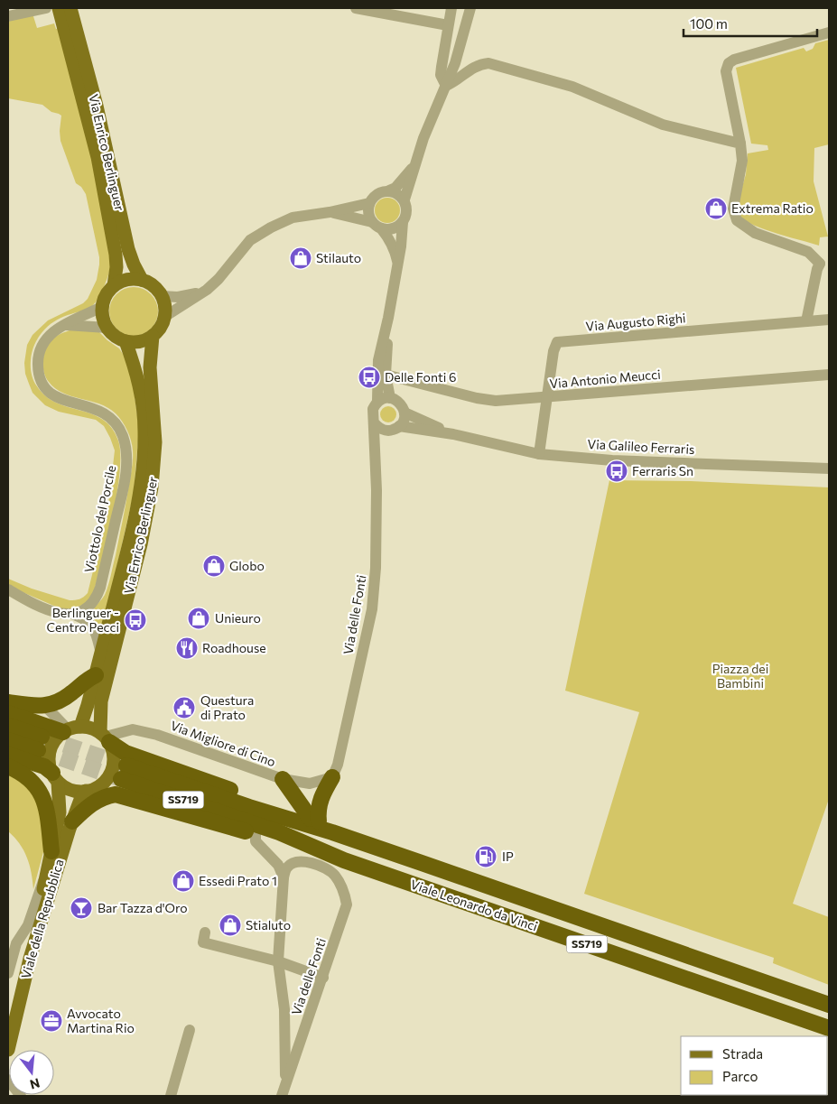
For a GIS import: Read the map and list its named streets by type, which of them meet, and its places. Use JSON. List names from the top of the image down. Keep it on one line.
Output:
{"streets":{"highway":["SS719","Viale Leonardo da Vinci"],"main road":["Via Enrico Berlinguer","Viale della Repubblica"],"street":["Via Augusto Righi","Via Antonio Meucci","Via Galileo Ferraris","Viottolo del Porcile","Via delle Fonti","Via Migliore di Cino"]},"crossings":[["Via Enrico Berlinguer","Viottolo del Porcile"],["Via Enrico Berlinguer","Via Migliore di Cino"],["Via Enrico Berlinguer","Viale della Repubblica"],["Via Augusto Righi","Via Antonio Meucci"],["Via Augusto Righi","Via Galileo Ferraris"],["Via delle Fonti","Via Migliore di Cino"],["Via Migliore di Cino","Viale della Repubblica"]],"parks":["Piazza dei Bambini"],"places":{"shop":["Extrema Ratio","Stilauto","Globo","Unieuro","Essedi Prato 1","Stialuto"],"bus stop":["Delle Fonti 6","Ferraris Sn","Berlinguer - Centro Pecci"],"restaurant":["Roadhouse"],"public building":["Questura di Prato"],"fuel station":["IP"],"bar":["Bar Tazza d'Oro"],"office":["Avvocato Martina Rio"]},"legend":["Strada","Parco"],"scale_bar":"100 m","north":"bottom"}
